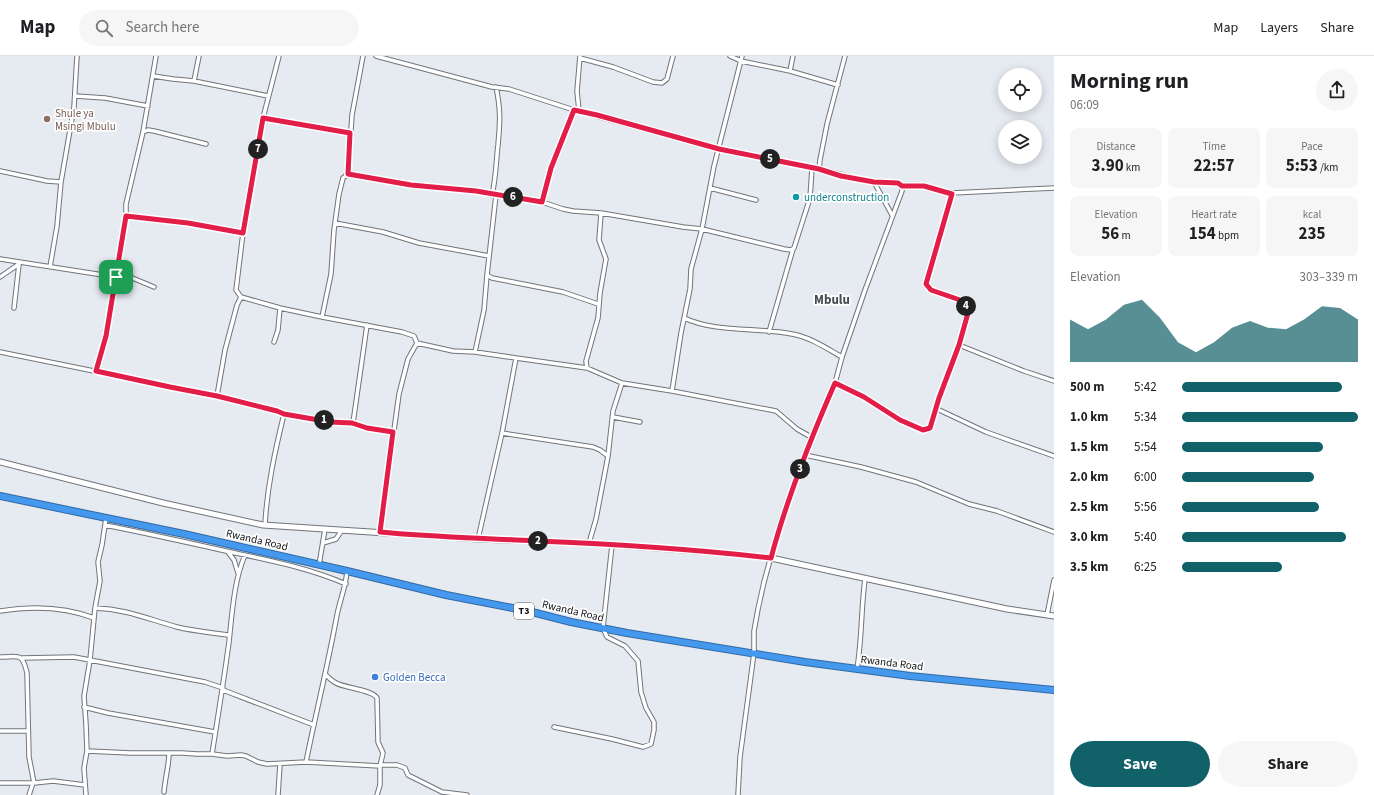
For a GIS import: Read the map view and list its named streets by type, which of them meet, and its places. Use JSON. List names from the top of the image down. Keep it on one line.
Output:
{"streets":{"highway":["Rwanda Road","T3"]},"districts":["Mbulu"],"places":["Shule ya Msingi Mbulu","underconstruction","Golden Becca"],"page":{"header":"Map","search":"Search here","nav":["Map","Layers","Share"],"heading":["Morning run","06:09"],"stats":[["Distance","3.90 km"],["Time","22:57"],["Pace","5:53 /km"],["Elevation","56 m"],["Heart rate","154 bpm"],["kcal","235"]],"pins":["7","5","6","4","1","3","2"],"chart":["Elevation","303–339 m"],"list":[{"name":"500 m","note":"5:42"},{"name":"1.0 km","note":"5:34"},{"name":"1.5 km","note":"5:54"},{"name":"2.0 km","note":"6:00"},{"name":"2.5 km","note":"5:56"},{"name":"3.0 km","note":"5:40"},{"name":"3.5 km","note":"6:25"}],"buttons":["Save","Share"]}}
